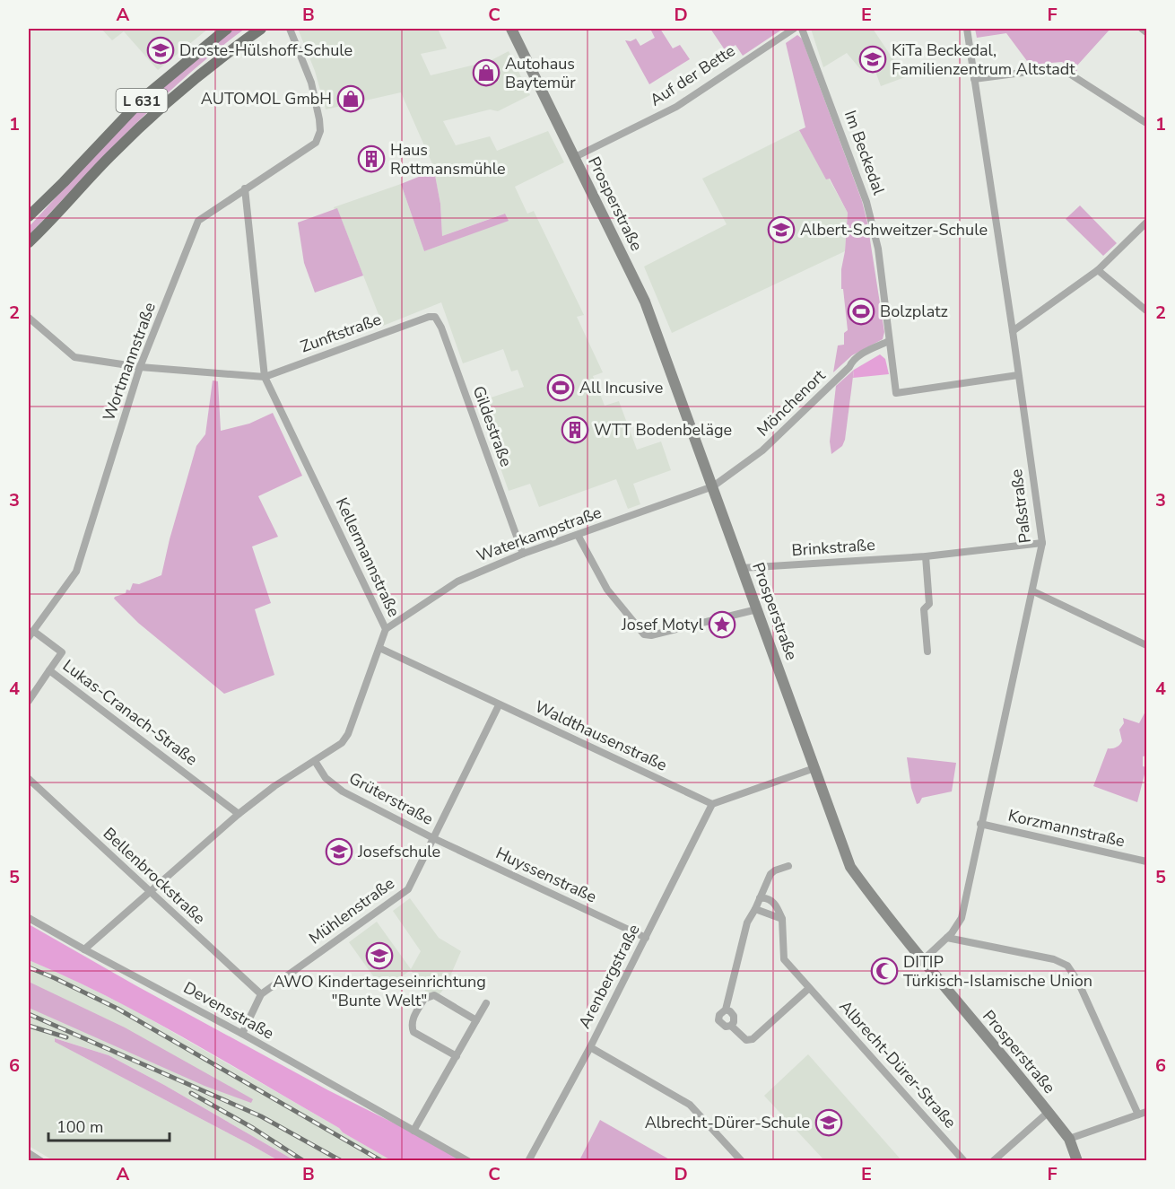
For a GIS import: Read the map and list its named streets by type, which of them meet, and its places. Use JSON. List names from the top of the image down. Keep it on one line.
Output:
{"streets":{"main road":["L 631","Prosperstraße"],"street":["Auf der Bette","Im Beckedal","Zunftstraße","Wortmannstraße","Mönchenort","Gildestraße","Paßstraße","Waterkampstraße","Brinkstraße","Kellermannstraße","Lukas-Cranach-Straße","Waldthausenstraße","Grüterstraße","Korzmannstraße","Huyssenstraße","Bellenbrockstraße","Mühlenstraße","Arenbergstraße","Devensstraße","Albrecht-Dürer-Straße"]},"crossings":[["Auf der Bette","Prosperstraße"],["Im Beckedal","Mönchenort"],["Im Beckedal","Paßstraße"],["Prosperstraße","Mönchenort"],["Prosperstraße","Paßstraße"],["Prosperstraße","Waterkampstraße"],["Prosperstraße","Brinkstraße"],["Zunftstraße","Gildestraße"],["Zunftstraße","Kellermannstraße"],["Wortmannstraße","Kellermannstraße"],["Wortmannstraße","Lukas-Cranach-Straße"],["Mönchenort","Waterkampstraße"],["Gildestraße","Waterkampstraße"],["Paßstraße","Brinkstraße"],["Paßstraße","Korzmannstraße"],["Waterkampstraße","Kellermannstraße"],["Kellermannstraße","Lukas-Cranach-Straße"],["Kellermannstraße","Waldthausenstraße"],["Kellermannstraße","Grüterstraße"],["Kellermannstraße","Bellenbrockstraße"],["Kellermannstraße","Devensstraße"],["Waldthausenstraße","Mühlenstraße"],["Waldthausenstraße","Arenbergstraße"],["Grüterstraße","Huyssenstraße"],["Grüterstraße","Mühlenstraße"],["Huyssenstraße","Mühlenstraße"],["Huyssenstraße","Arenbergstraße"],["Bellenbrockstraße","Mühlenstraße"],["Mühlenstraße","Devensstraße"]],"places":{"school or university":["Droste-Hülshoff-Schule","KiTa Beckedal, Familienzentrum Altstadt","Albert-Schweitzer-Schule","Josefschule","AWO Kindertageseinrichtung \"Bunte Welt\"","Albrecht-Dürer-Schule"],"shop":["Autohaus Baytemür","AUTOMOL GmbH"],"building":["Haus Rottmansmühle","WTT Bodenbeläge"],"sports":["Bolzplatz","All Incusive"],"place":["Josef Motyl"],"mosque":["DITIP Türkisch-Islamische Union"]},"scale_bar":"100 m","grid":{"columns":["A","B","C","D","E","F"],"rows":["1","2","3","4","5","6"]}}
